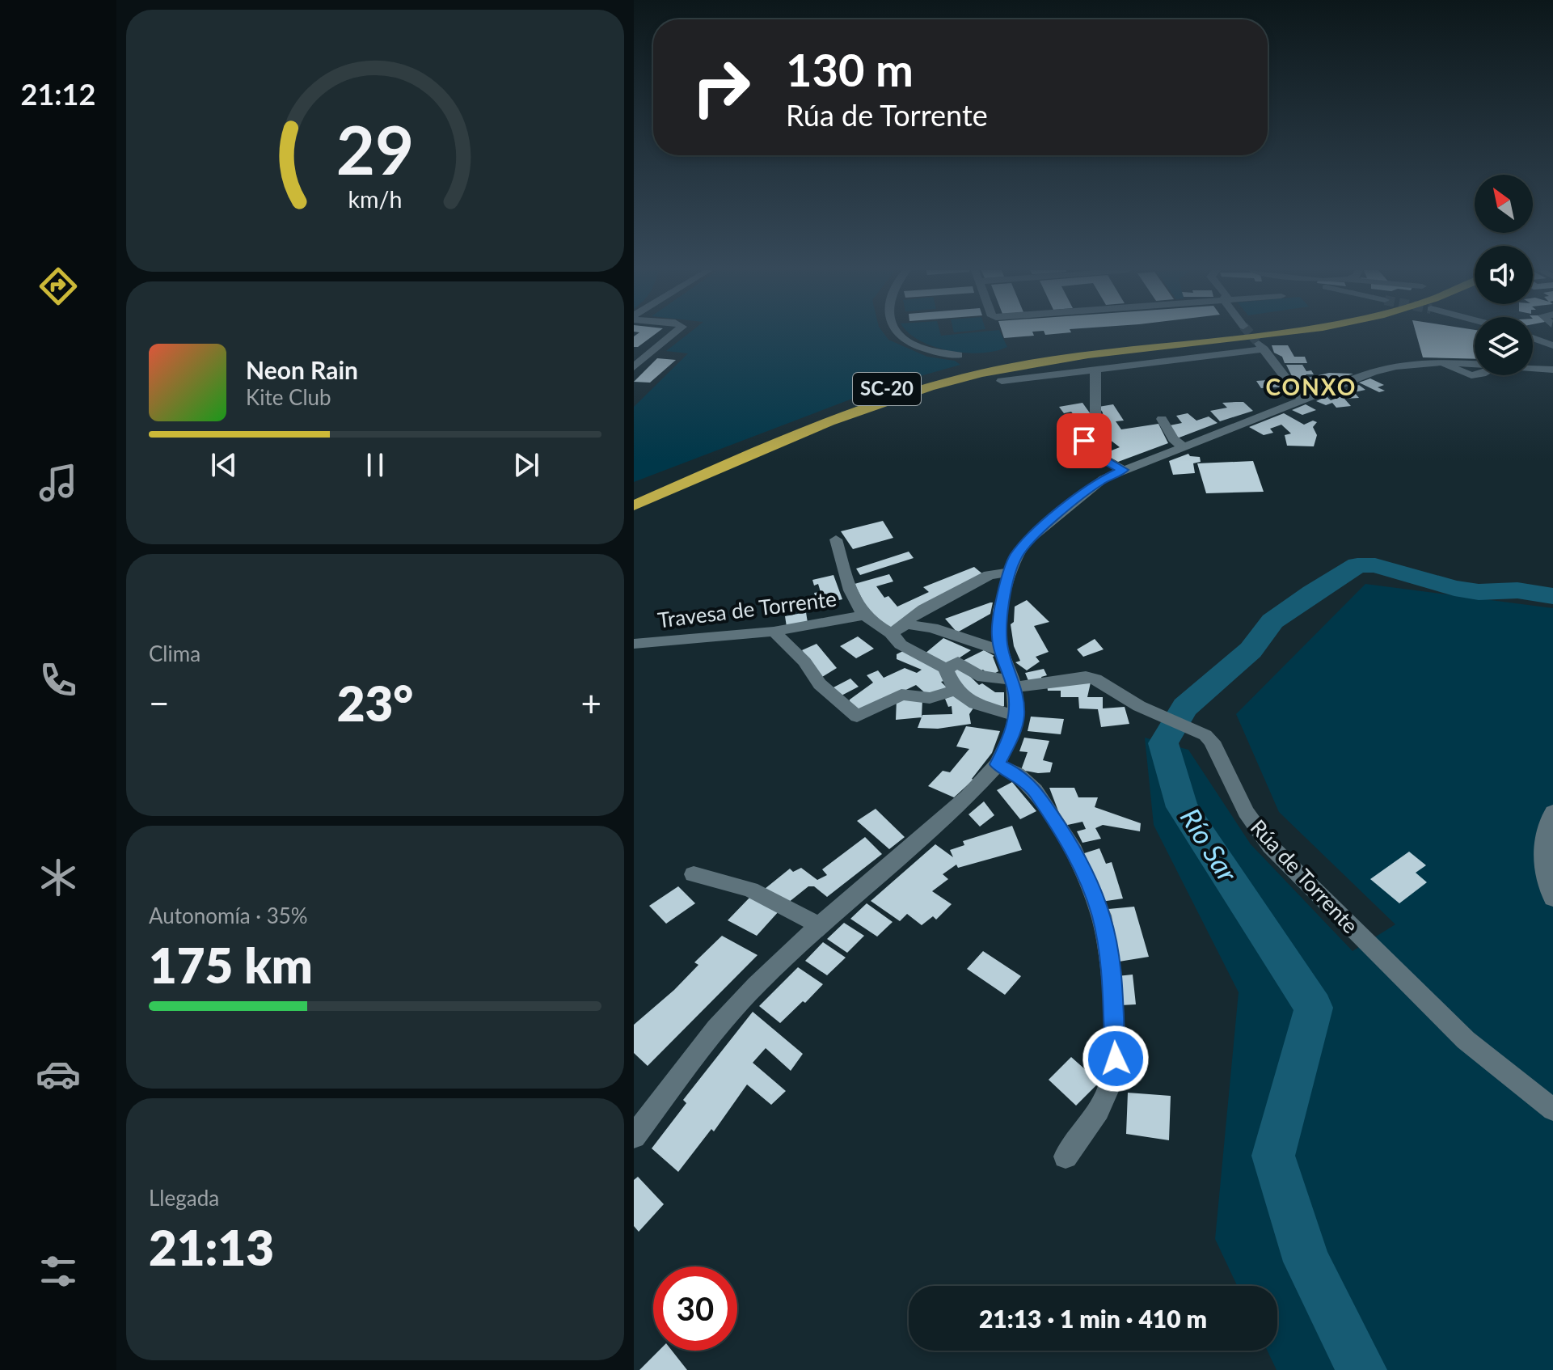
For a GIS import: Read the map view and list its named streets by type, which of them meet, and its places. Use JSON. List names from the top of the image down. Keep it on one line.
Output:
{"streets":{"highway":["SC-20"],"street":["Travesa de Torrente","Rúa de Torrente"]},"districts":["CONXO"],"water":["Río Sar"],"north":"top left","page":{"tabs":"21:12","turn":["130 m","Rúa de Torrente"],"song":["Neon Rain","Kite Club"],"tile":["Clima",["Autonomía · 35%","175 km"],["Llegada","21:13"]],"heat":["−","23°","+"],"limit":"30","trip":"21:13 · 1 min · 410 m","gauge":["29","km/h"]}}
